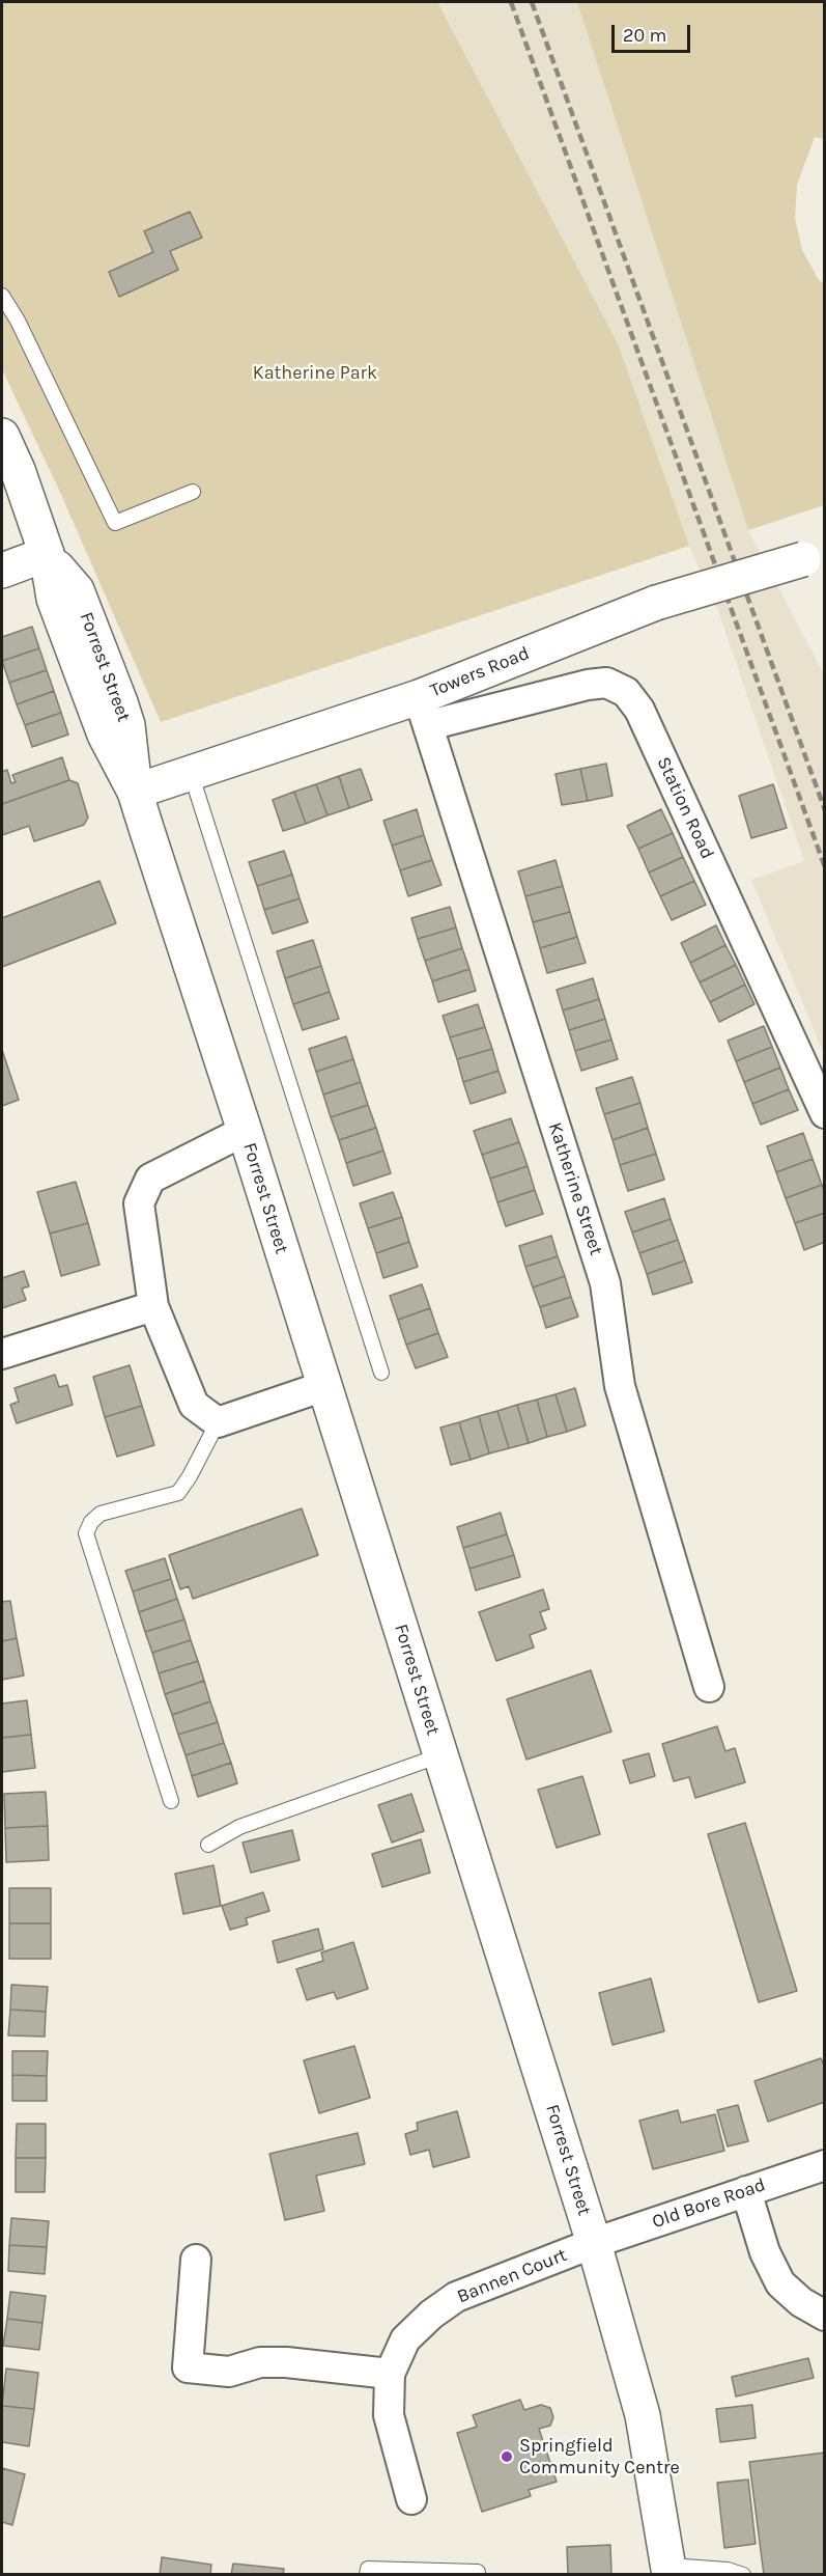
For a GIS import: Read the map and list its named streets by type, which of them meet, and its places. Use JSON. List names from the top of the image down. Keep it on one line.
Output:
{"streets":{"main road":["Forrest Street","Towers Road"],"street":["Station Road","Katherine Street","Old Bore Road","Bannen Court"]},"crossings":[["Forrest Street","Towers Road"],["Forrest Street","Old Bore Road"],["Forrest Street","Bannen Court"],["Towers Road","Station Road"],["Towers Road","Katherine Street"],["Station Road","Katherine Street"],["Old Bore Road","Bannen Court"]],"parks":["Katherine Park"],"places":["Springfield Community Centre"],"scale_bar":"20 m"}
